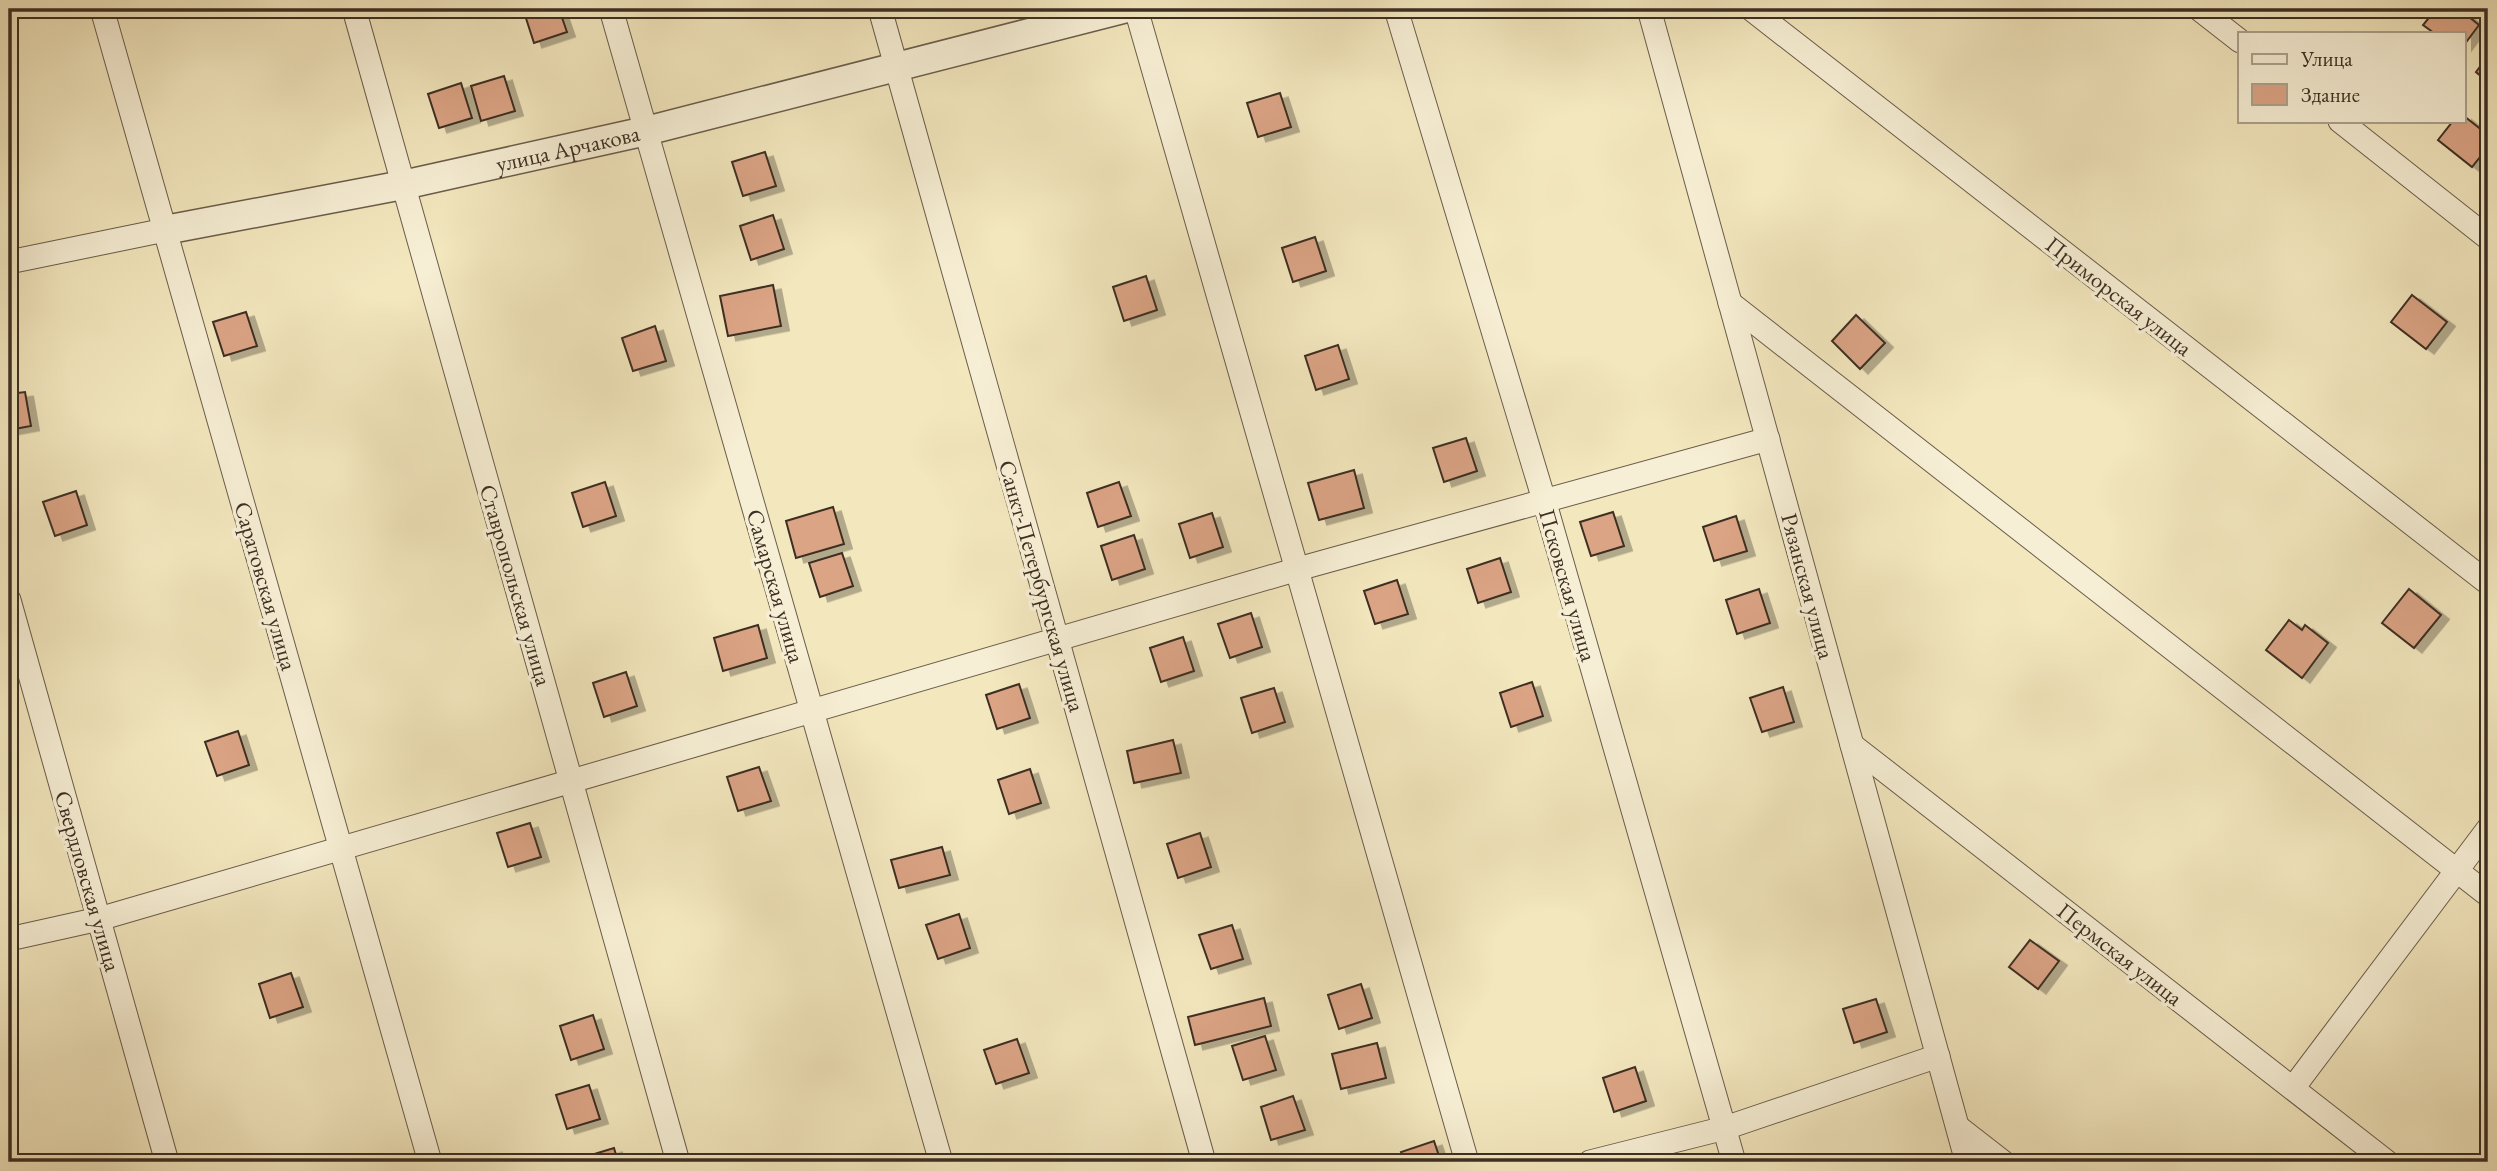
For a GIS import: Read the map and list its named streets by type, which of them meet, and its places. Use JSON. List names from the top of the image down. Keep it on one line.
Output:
{"streets":{"street":["улица Арчакова","Приморская улица","Ставропольская улица","Псковская улица","Саратовская улица","Самарская улица","Санкт-Петербургская улица","Рязанская улица","Свердловская улица","Пермская улица"]},"crossings":[["улица Арчакова","Ставропольская улица"],["улица Арчакова","Саратовская улица"],["улица Арчакова","Самарская улица"],["улица Арчакова","Санкт-Петербургская улица"],["Рязанская улица","Пермская улица"]],"legend":["Улица","Здание"]}
